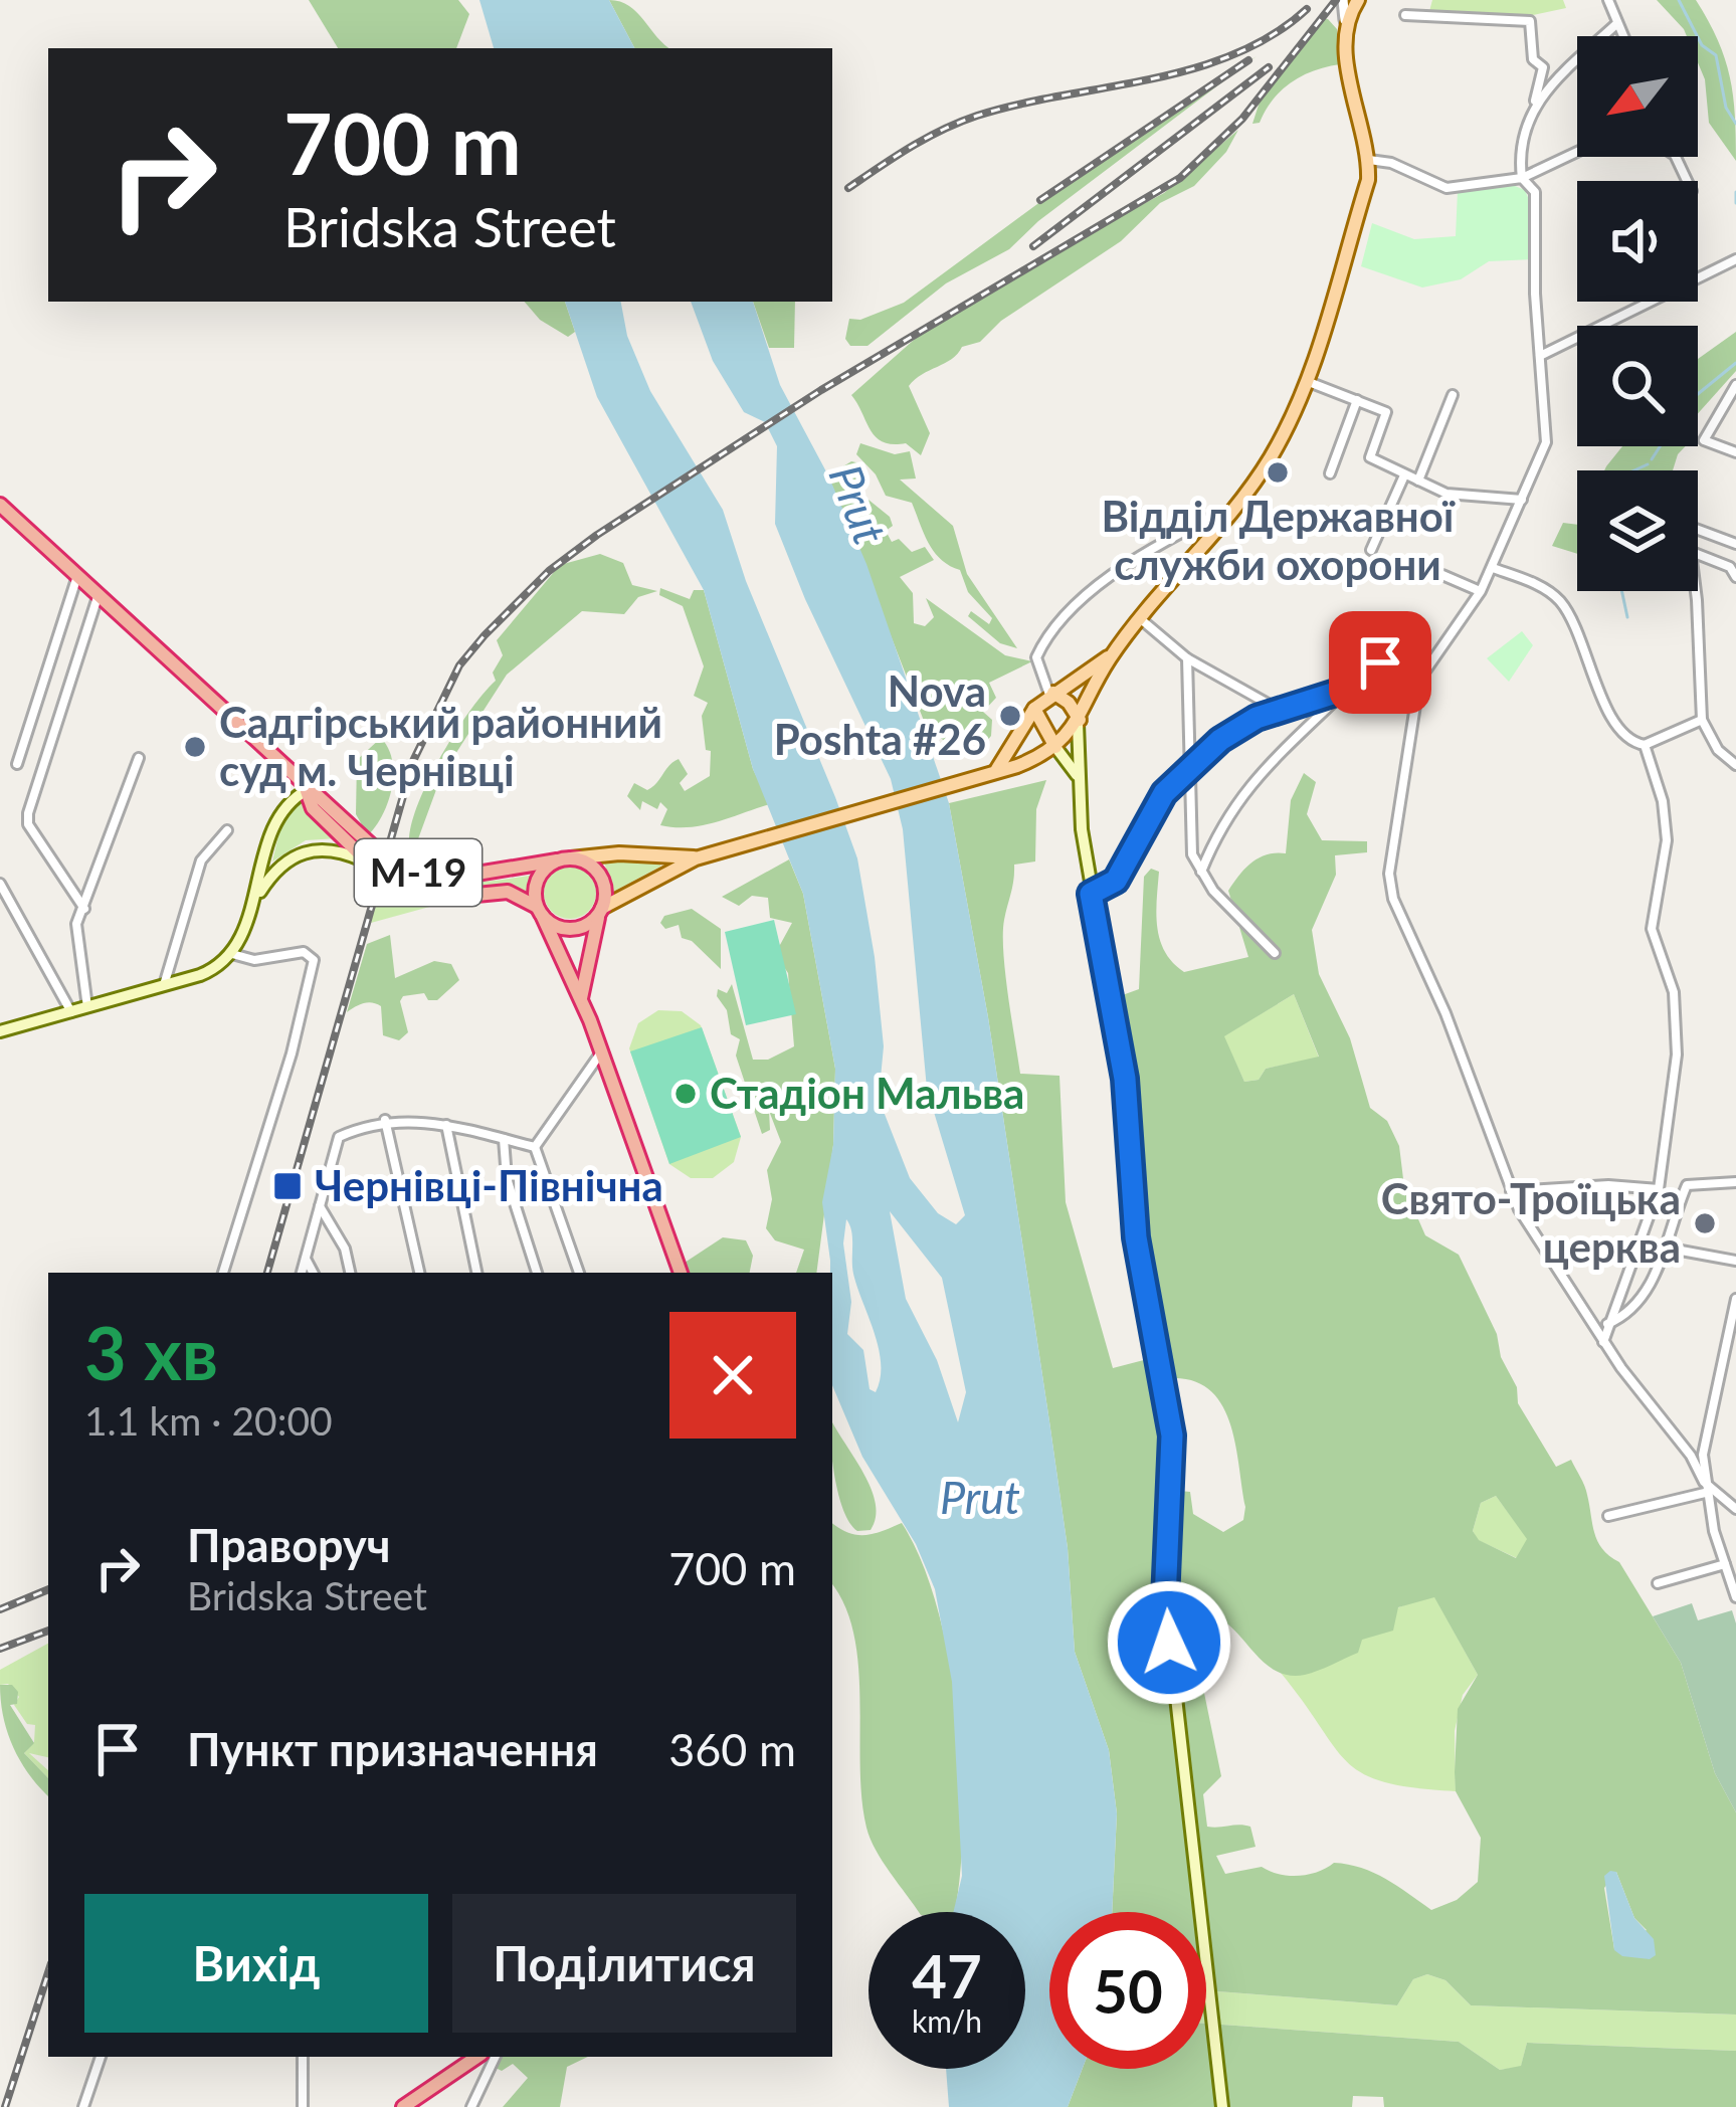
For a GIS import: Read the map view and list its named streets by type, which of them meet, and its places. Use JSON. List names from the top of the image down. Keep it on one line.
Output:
{"streets":{"highway":["М-19"]},"water":["Prut"],"places":{"other":["Відділ Державної служби охорони","Nova Poshta #26","Садгірський районний суд м. Чернівці","Стадіон Мальва","Свято-Троїцька церква"],"transit":["Чернівці-Північна"]},"north":"bottom left","page":{"turn":["700 m","Bridska Street"],"heading":["3 хв","1.1 km · 20:00"],"list":[{"name":"Праворуч","note":"Bridska Street","value":"700 m"},{"name":"Пункт призначення","value":"360 m"}],"buttons":["Вихід","Поділитися"],"speed":"47 km/h","limit":"50"}}
